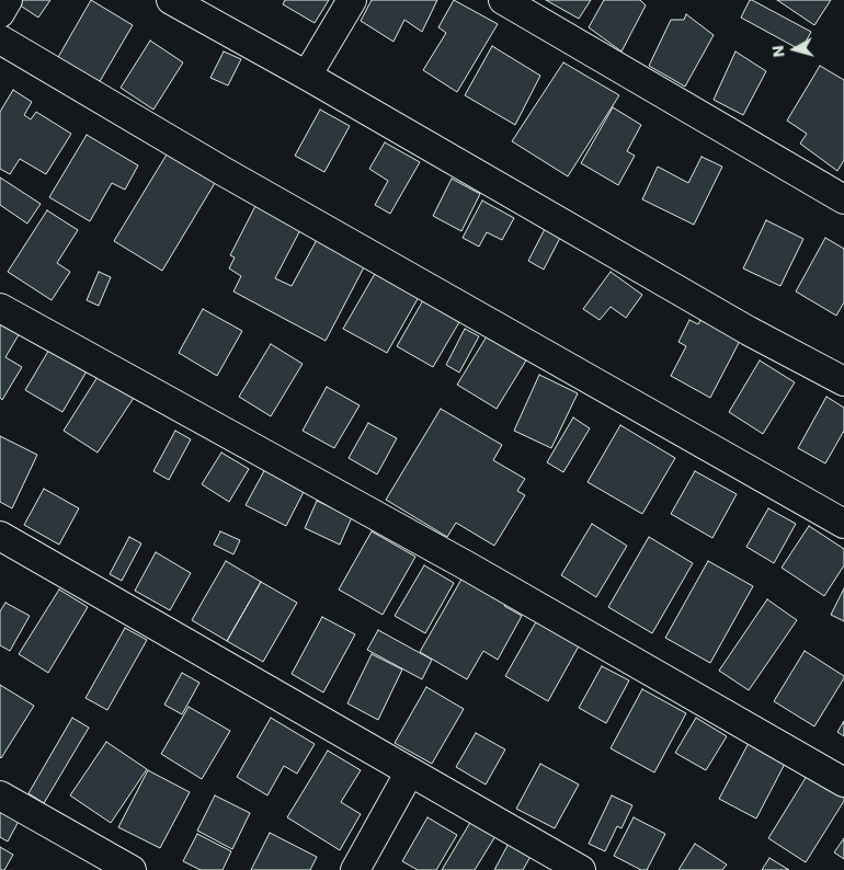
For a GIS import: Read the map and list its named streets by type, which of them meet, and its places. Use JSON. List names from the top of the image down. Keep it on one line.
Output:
{"north":"left"}
